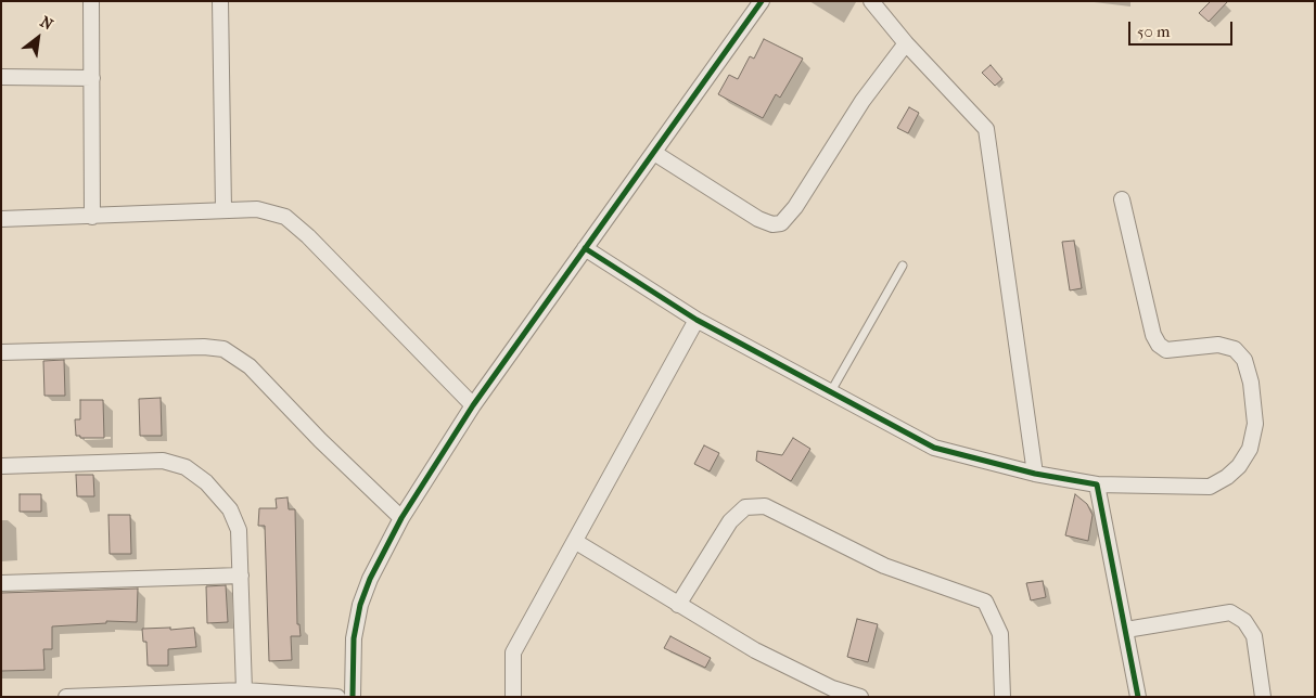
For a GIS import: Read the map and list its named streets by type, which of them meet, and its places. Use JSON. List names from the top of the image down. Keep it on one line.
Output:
{"scale_bar":"50 m","north":"top right"}
